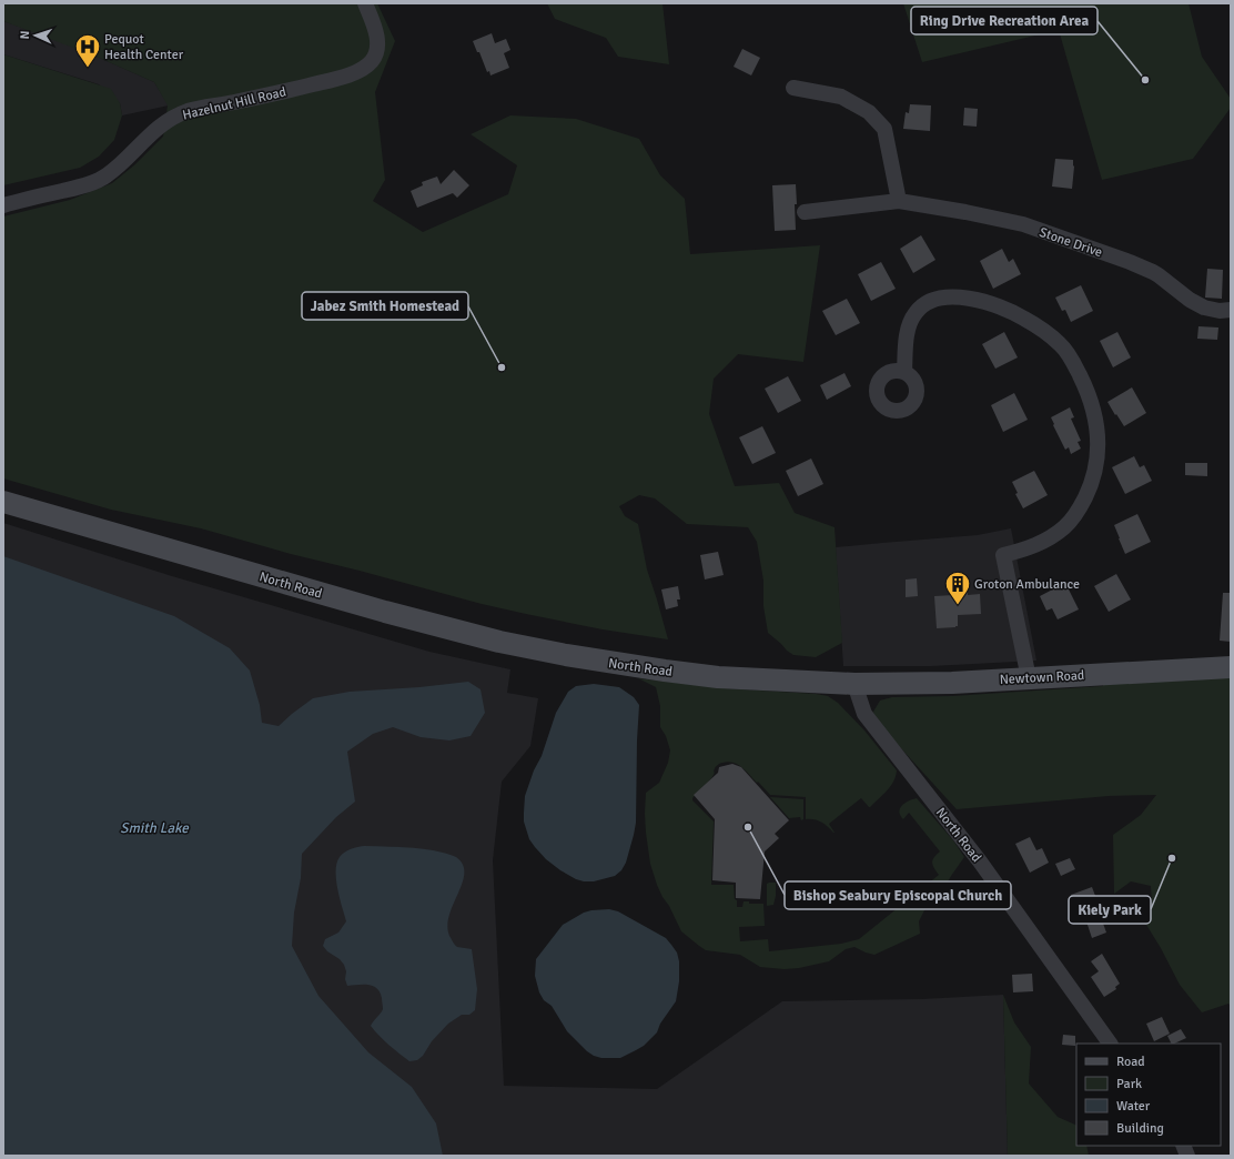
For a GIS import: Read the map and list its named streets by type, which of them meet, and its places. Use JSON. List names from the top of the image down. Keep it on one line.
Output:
{"streets":{"main road":["North Road","Newtown Road"],"street":["Hazelnut Hill Road","Stone Drive"]},"crossings":[["North Road","Newtown Road"]],"water":["Smith Lake"],"places":{"hospital":["Pequot Health Center"],"other":["Ring Drive Recreation Area","Jabez Smith Homestead","Bishop Seabury Episcopal Church","Kiely Park"],"building":["Groton Ambulance"]},"legend":["Road","Park","Water","Building"],"north":"left"}
